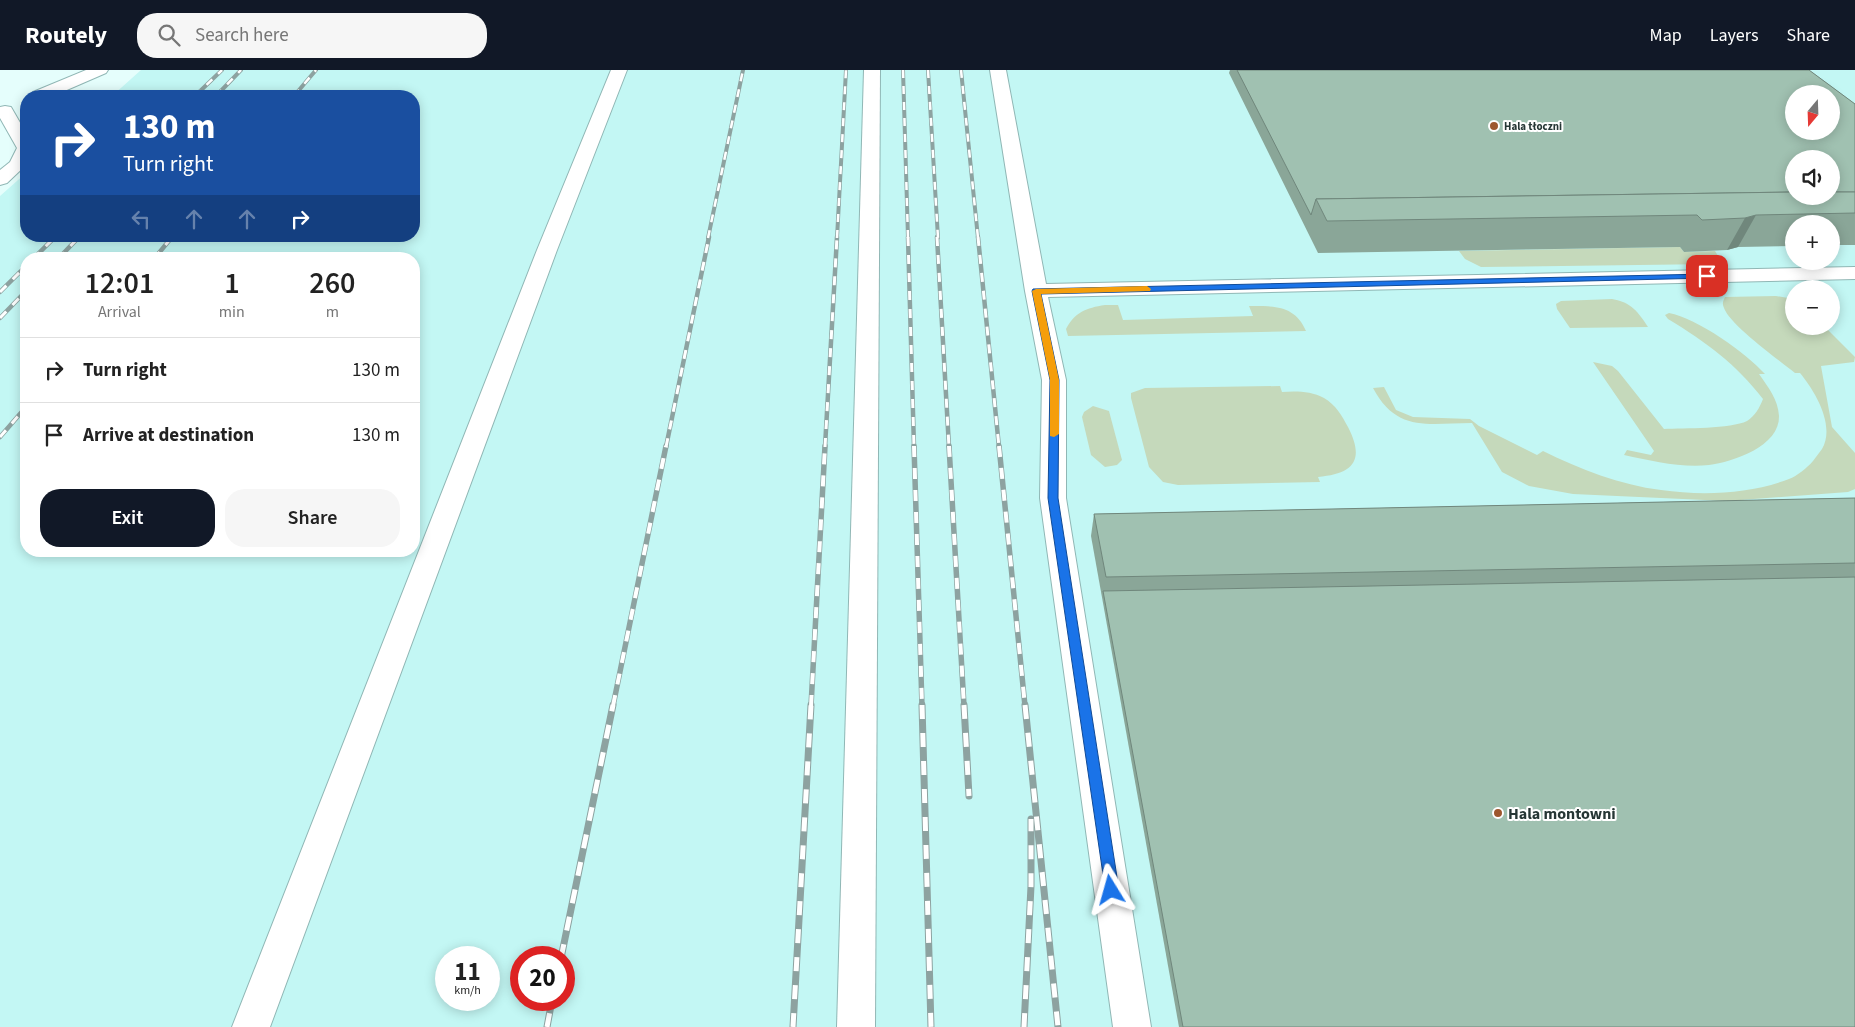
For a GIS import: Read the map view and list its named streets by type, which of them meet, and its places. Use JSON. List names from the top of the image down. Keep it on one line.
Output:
{"places":["Hala tłoczni","Hala montowni"],"north":"bottom","page":{"header":"Routely","search":"Search here","nav":["Map","Layers","Share"],"map_buttons":["+","−"],"turn":["130 m","Turn right"],"eta":["12:01","Arrival","1","min","260","m"],"list":[{"name":"Turn right","value":"130 m"},{"name":"Arrive at destination","value":"130 m"}],"buttons":["Exit","Share"],"speed":"11 km/h","limit":"20"}}
